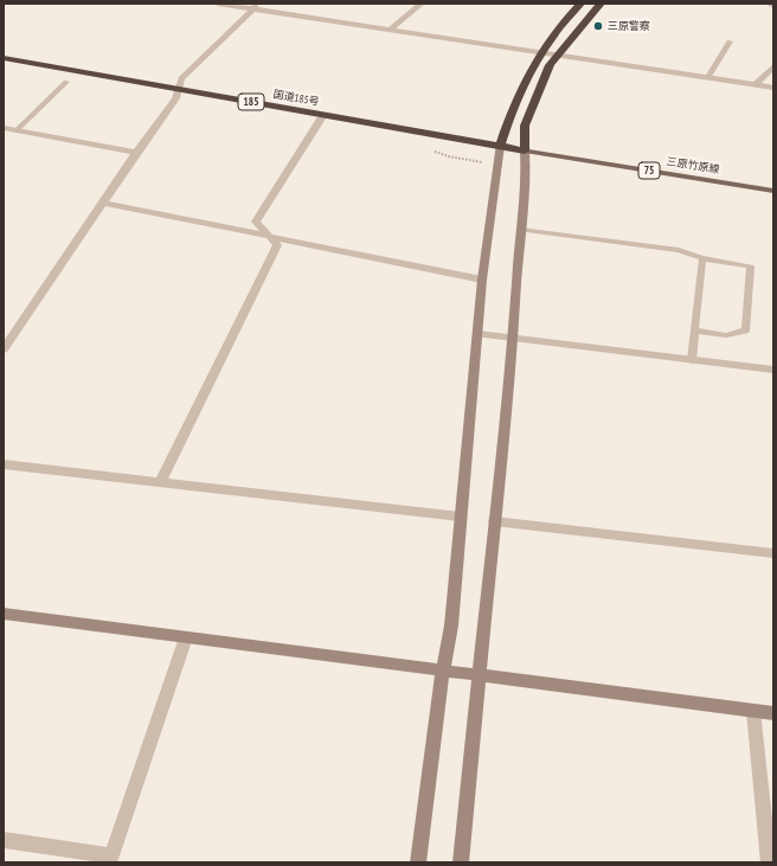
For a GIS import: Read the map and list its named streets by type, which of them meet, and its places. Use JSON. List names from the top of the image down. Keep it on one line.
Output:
{"streets":{"highway":["国道185号","185"],"main road":["三原竹原線","75"]},"crossings":[["国道185号","三原竹原線"]],"places":["三原警察"]}
